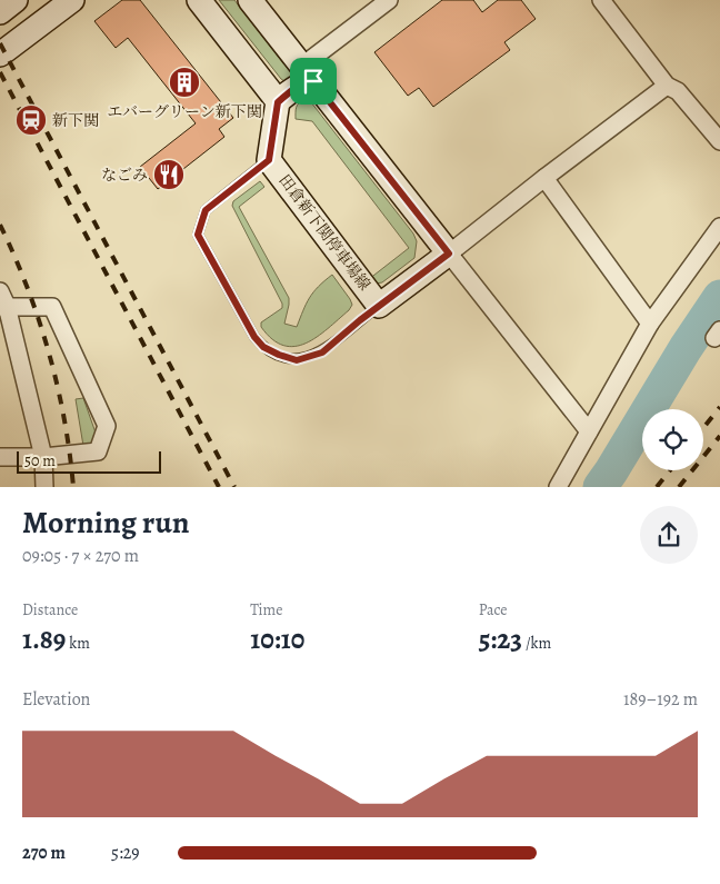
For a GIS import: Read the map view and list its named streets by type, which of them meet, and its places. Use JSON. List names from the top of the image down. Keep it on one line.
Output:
{"streets":{"main road":["田倉新下関停車場線"]},"places":{"building":["エバーグリーン新下関"],"station":["新下関"],"restaurant":["なごみ"]},"scale_bar":"50 m","page":{"scale":"50 m","heading":["Morning run","09:05 · 7 × 270 m"],"stats":[["Distance","1.89 km"],["Time","10:10"],["Pace","5:23 /km"]],"chart":["Elevation","189–192 m"],"list":[{"name":"270 m","note":"5:29"}]}}
